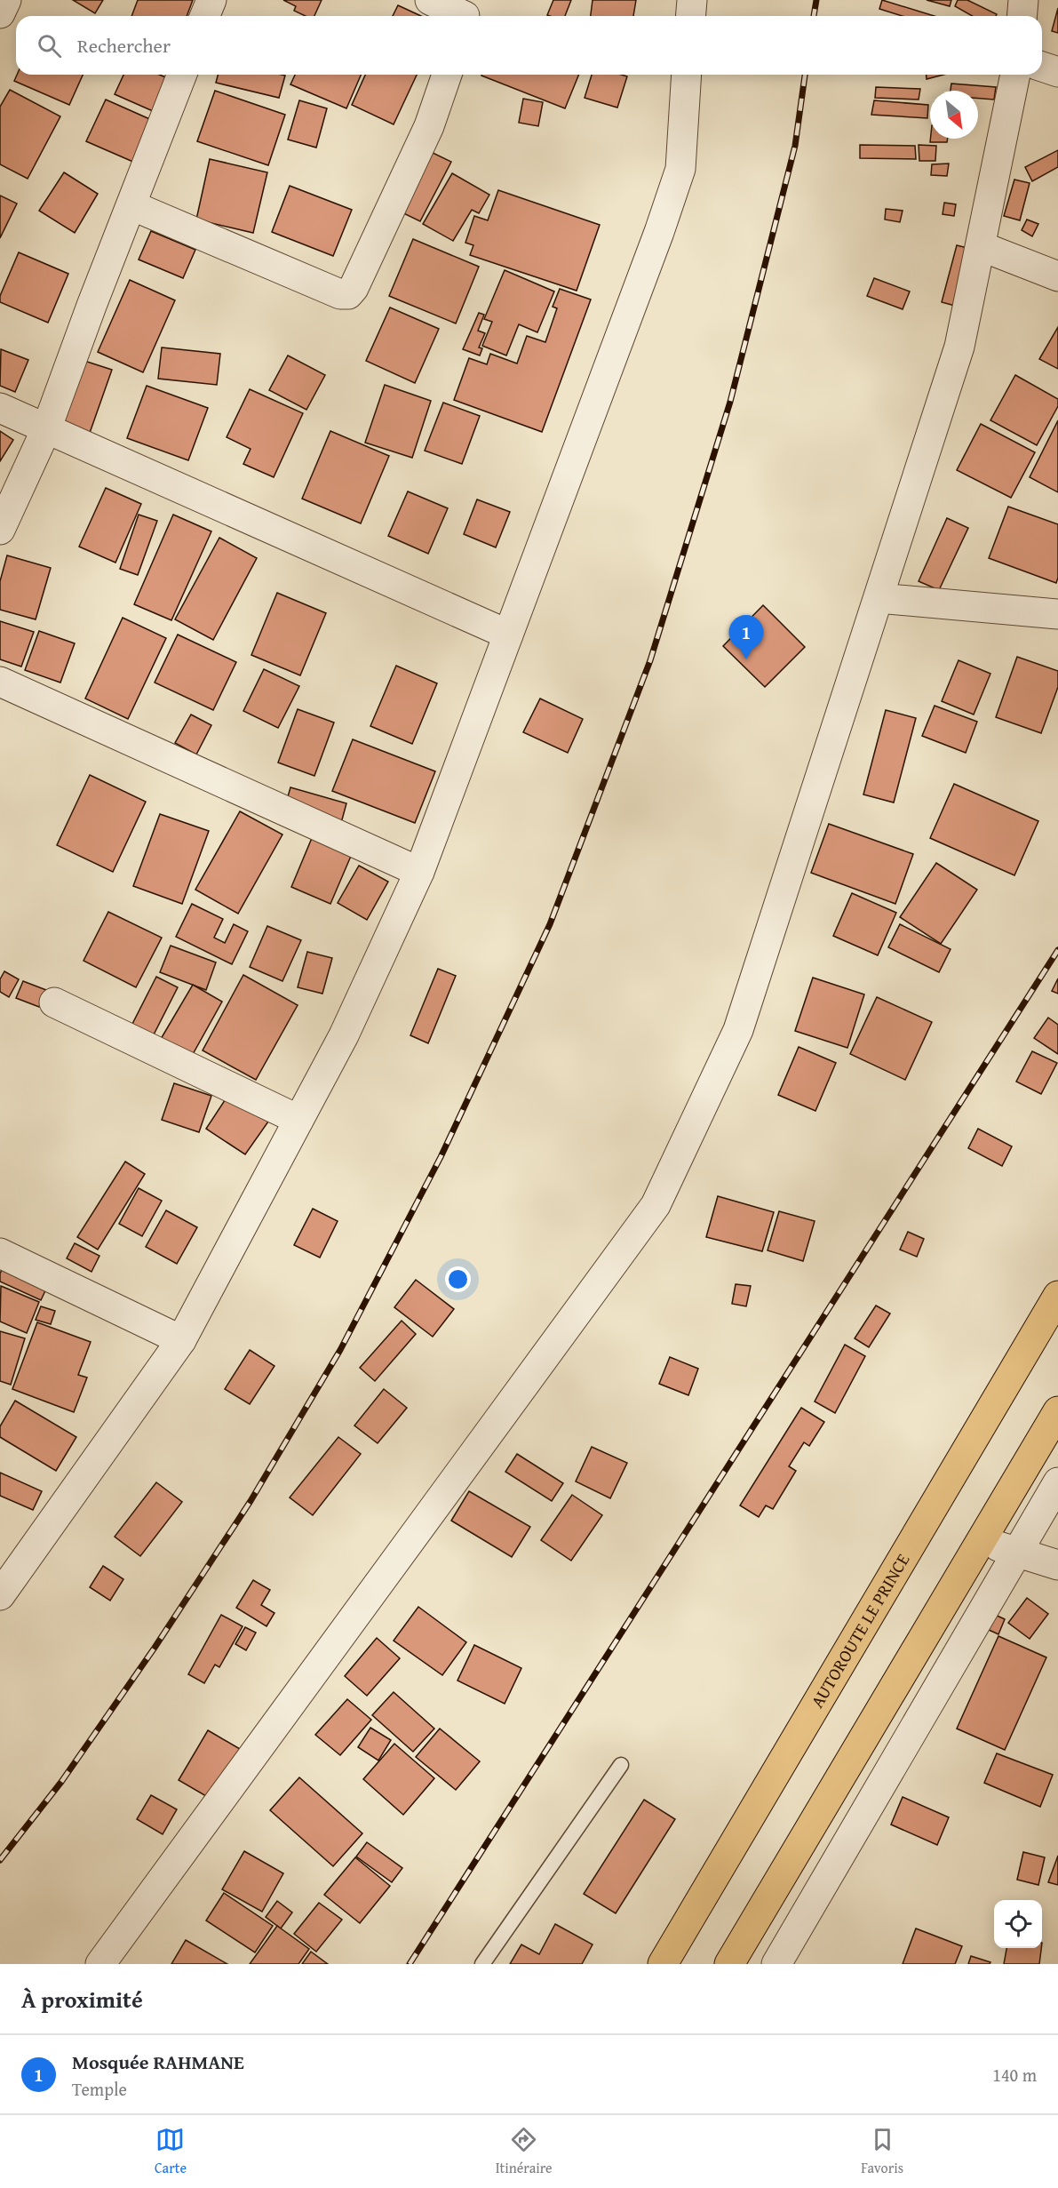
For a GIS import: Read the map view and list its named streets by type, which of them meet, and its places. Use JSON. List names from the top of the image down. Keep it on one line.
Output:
{"streets":{"main road":["AUTOROUTE LE PRINCE"]},"north":"bottom right","page":{"search":"Rechercher","pins":"1","heading":"À proximité","list":[{"mark":"1","name":"Mosquée RAHMANE","note":"Temple","value":"140 m"}],"nav":["Carte","Itinéraire","Favoris"]}}
